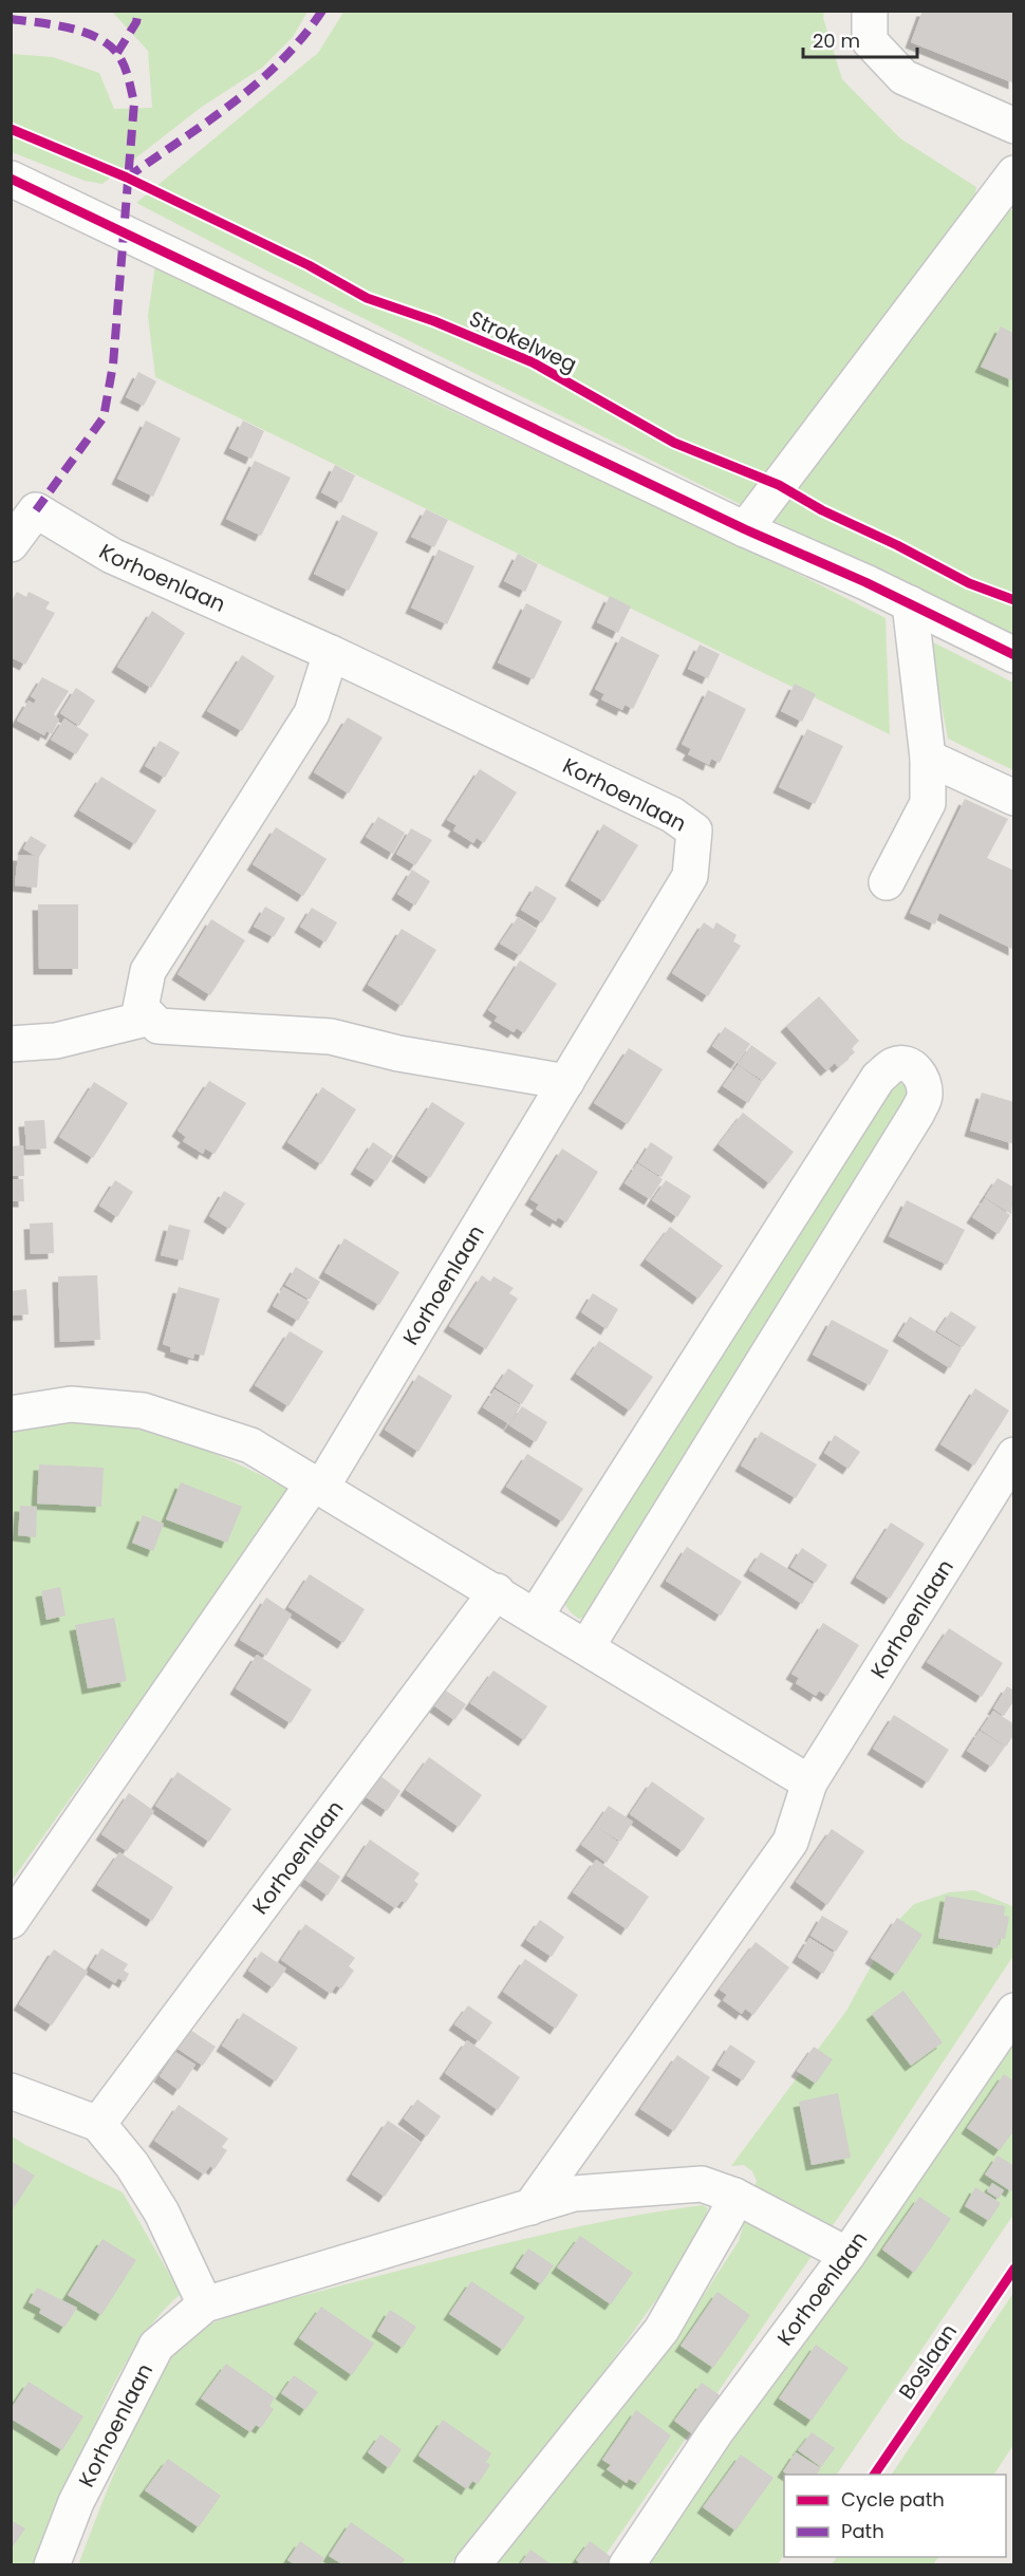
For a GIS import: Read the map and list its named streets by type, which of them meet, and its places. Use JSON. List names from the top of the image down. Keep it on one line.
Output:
{"streets":{"street":["Korhoenlaan"],"cycle path":["Strokelweg","Boslaan"]},"legend":["Cycle path","Path"],"scale_bar":"20 m"}
